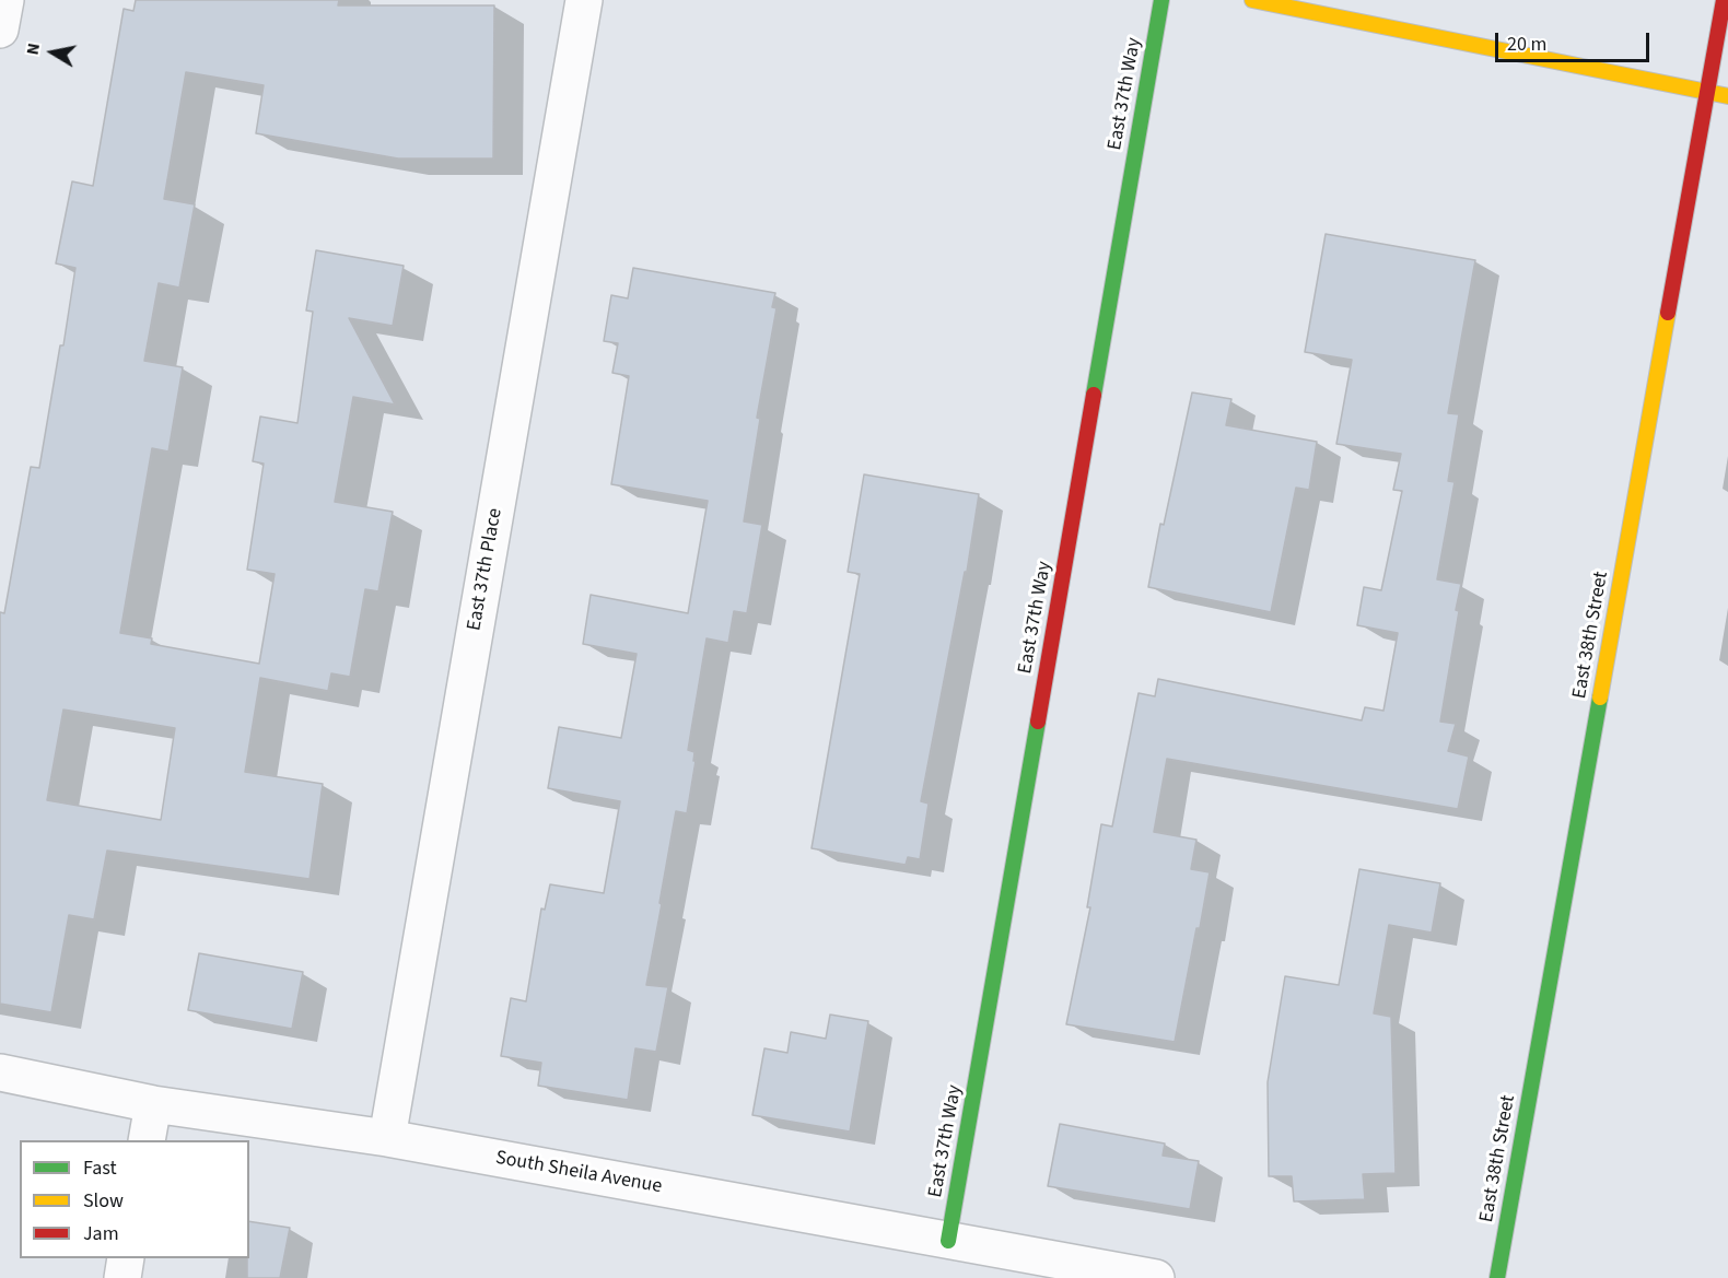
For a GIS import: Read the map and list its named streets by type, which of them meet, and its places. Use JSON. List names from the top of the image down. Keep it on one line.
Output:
{"streets":{"street":["East 37th Way","East 37th Place","East 38th Street","South Sheila Avenue"]},"crossings":[["East 37th Way","South Sheila Avenue"],["East 37th Place","South Sheila Avenue"]],"legend":["Fast","Slow","Jam"],"scale_bar":"20 m","north":"left"}
